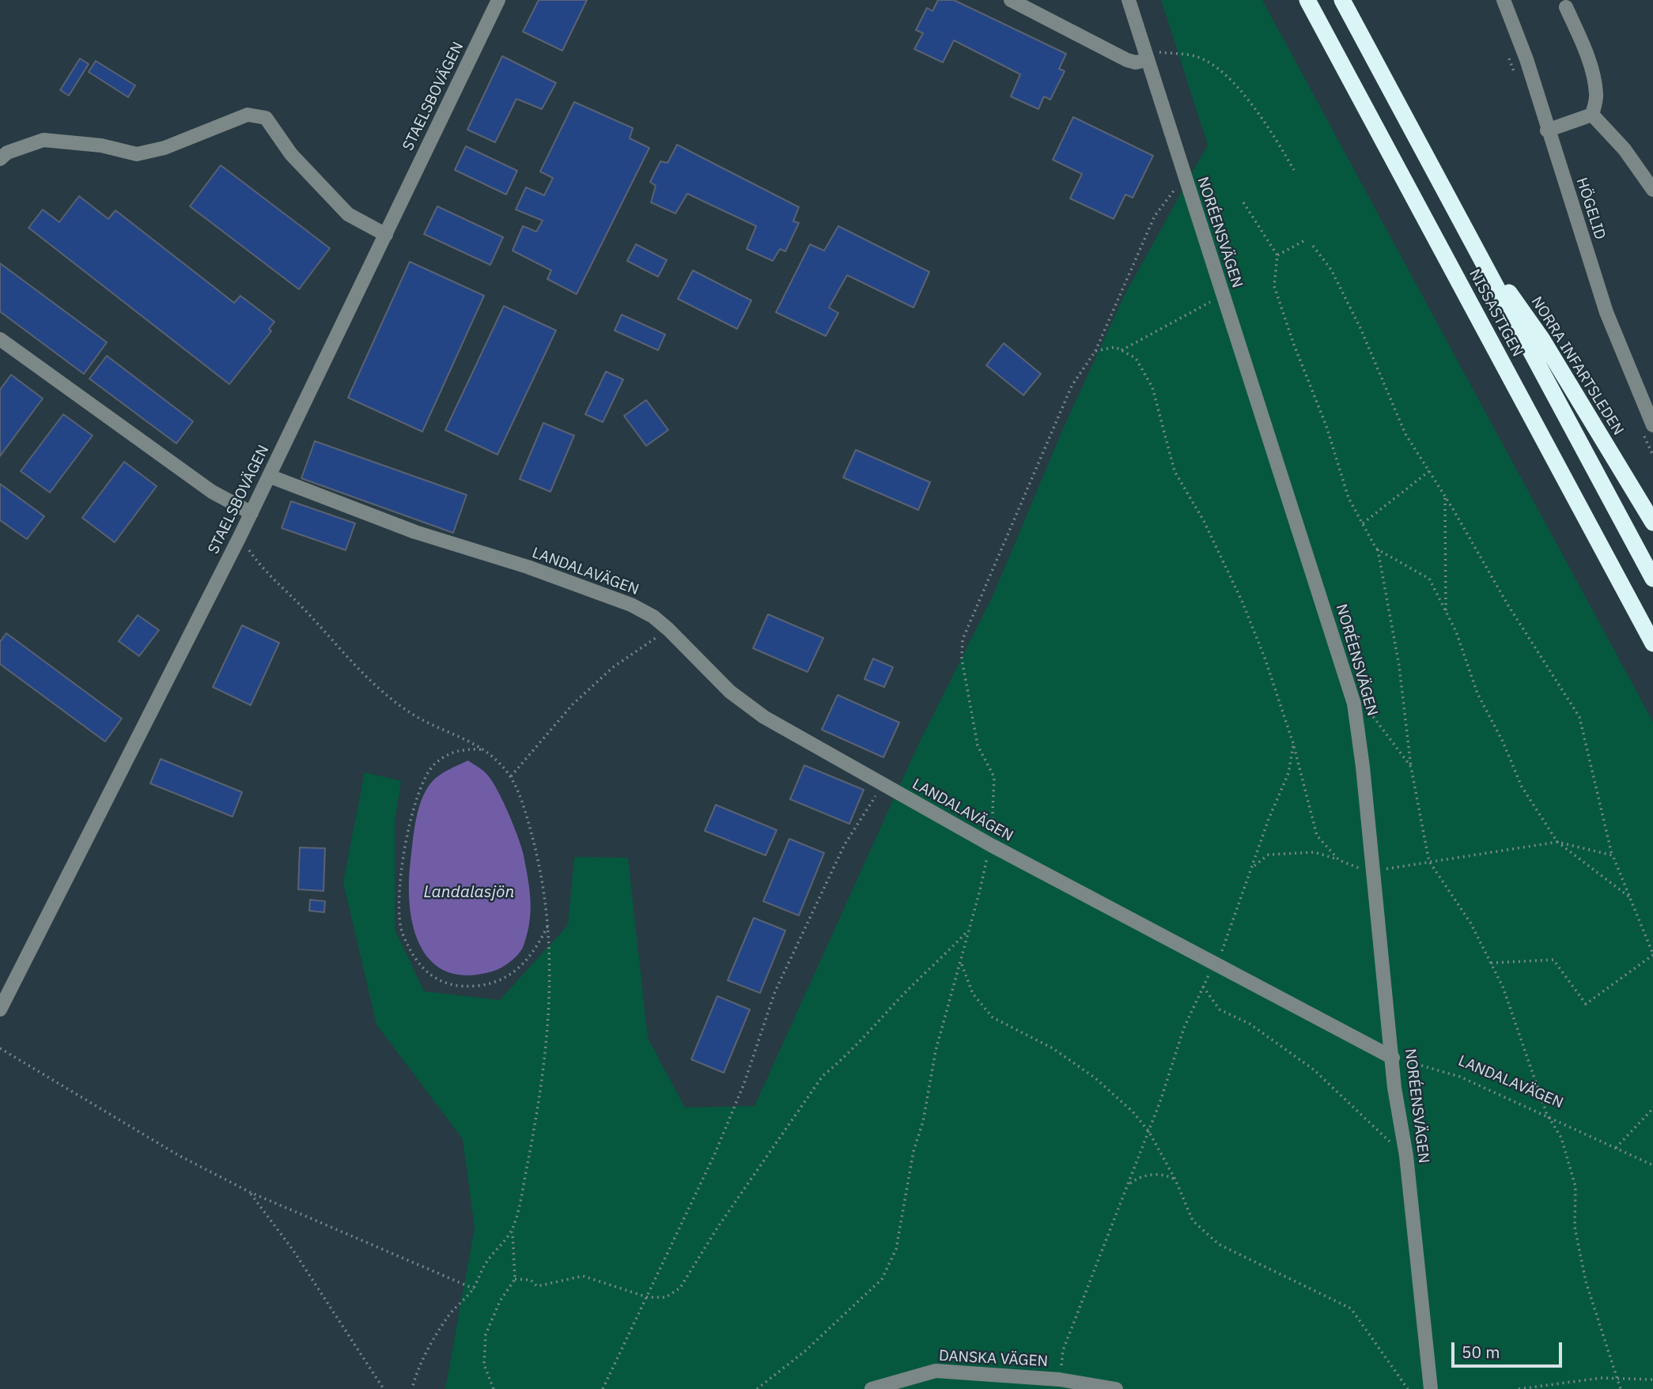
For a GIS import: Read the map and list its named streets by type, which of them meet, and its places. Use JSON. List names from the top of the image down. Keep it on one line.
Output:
{"streets":{"highway":["NISSASTIGEN","NORRA INFARTSLEDEN"],"street":["STAELSBOVÄGEN","HÖGELID","NORÉENSVÄGEN","LANDALAVÄGEN","DANSKA VÄGEN"]},"crossings":[["STAELSBOVÄGEN","LANDALAVÄGEN"],["NORÉENSVÄGEN","LANDALAVÄGEN"]],"water":["Landalasjön"],"scale_bar":"50 m"}
